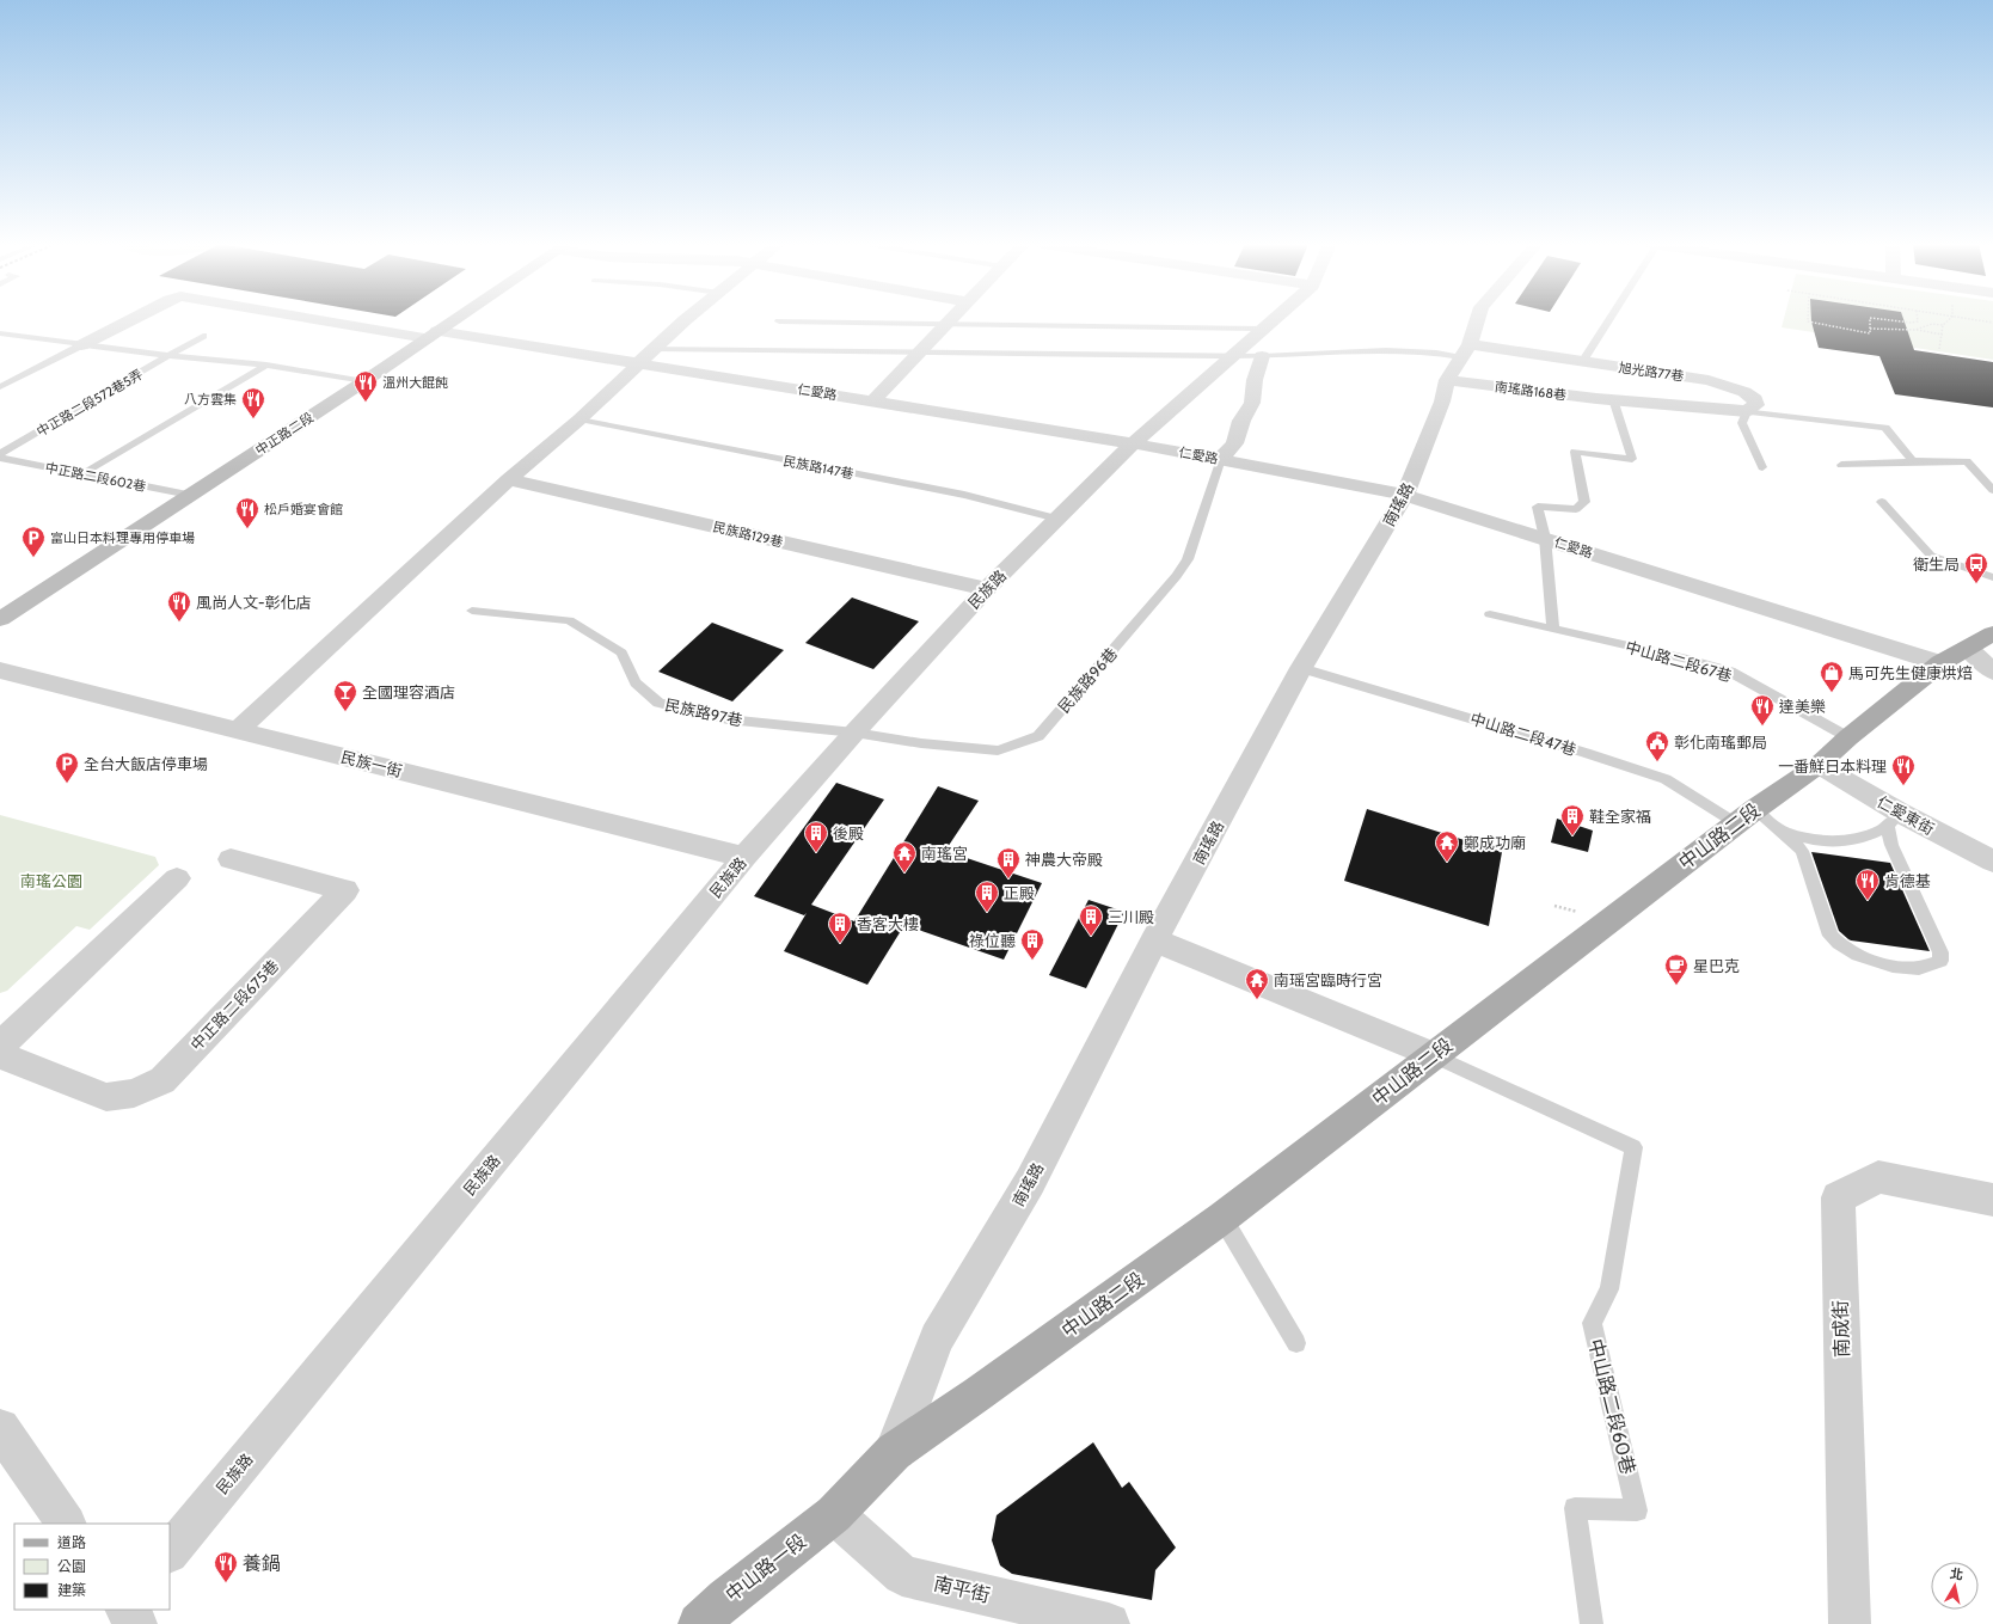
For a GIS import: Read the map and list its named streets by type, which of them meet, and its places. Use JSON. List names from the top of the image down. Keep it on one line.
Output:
{"streets":{"main road":["中山路二段","中山路一段"],"street":["旭光路77巷","南瑤路168巷","仁愛路","中正路二段","南瑤路","民族路129巷","民族路","民族一街","仁愛東街","中正路二段675巷","南成街","南平街"],"lane":["中正路二段572巷5弄","民族路147巷","中正路二段602巷","中山路二段67巷","民族路96巷","民族路97巷","中山路二段47巷","中山路二段60巷"]},"crossings":[["旭光路77巷","南瑤路168巷"],["旭光路77巷","南瑤路"],["南瑤路168巷","南瑤路"],["仁愛路","中正路二段"],["仁愛路","南瑤路"],["仁愛路","民族路"],["仁愛路","民族路96巷"],["仁愛路","中山路二段"],["中正路二段","中正路二段602巷"],["民族路147巷","民族路"],["南瑤路","中山路二段47巷"],["南瑤路","中山路二段"],["民族路129巷","民族路"],["民族路","民族路96巷"],["民族路","民族路97巷"],["民族路","民族一街"],["中山路二段67巷","中山路二段"],["民族路96巷","民族路97巷"],["中山路二段47巷","仁愛東街"],["中山路二段47巷","中山路二段"],["仁愛東街","中山路二段"],["中山路二段","中山路二段60巷"],["中山路二段","中山路一段"],["中山路二段","南平街"],["中山路一段","南平街"]],"parks":["南瑤公園"],"places":{"restaurant":["溫州大餛飩","八方雲集","松戶婚宴會館","風尚人文-彰化店","達美樂","一番鮮日本料理","肯德基","養鍋"],"parking":["富山日本料理專用停車場","全台大飯店停車場"],"bus stop":["衛生局"],"shop":["馬可先生健康烘焙"],"bar":["全國理容酒店"],"public building":["彰化南瑤郵局"],"building":["鞋全家福","後殿","神農大帝殿","正殿","三川殿","香客大樓","祿位聽"],"temple":["鄭成功廟","南瑤宮","南瑶宮臨時行宮"],"cafe":["星巴克"]},"legend":["道路","公園","建築"],"north":"top"}
